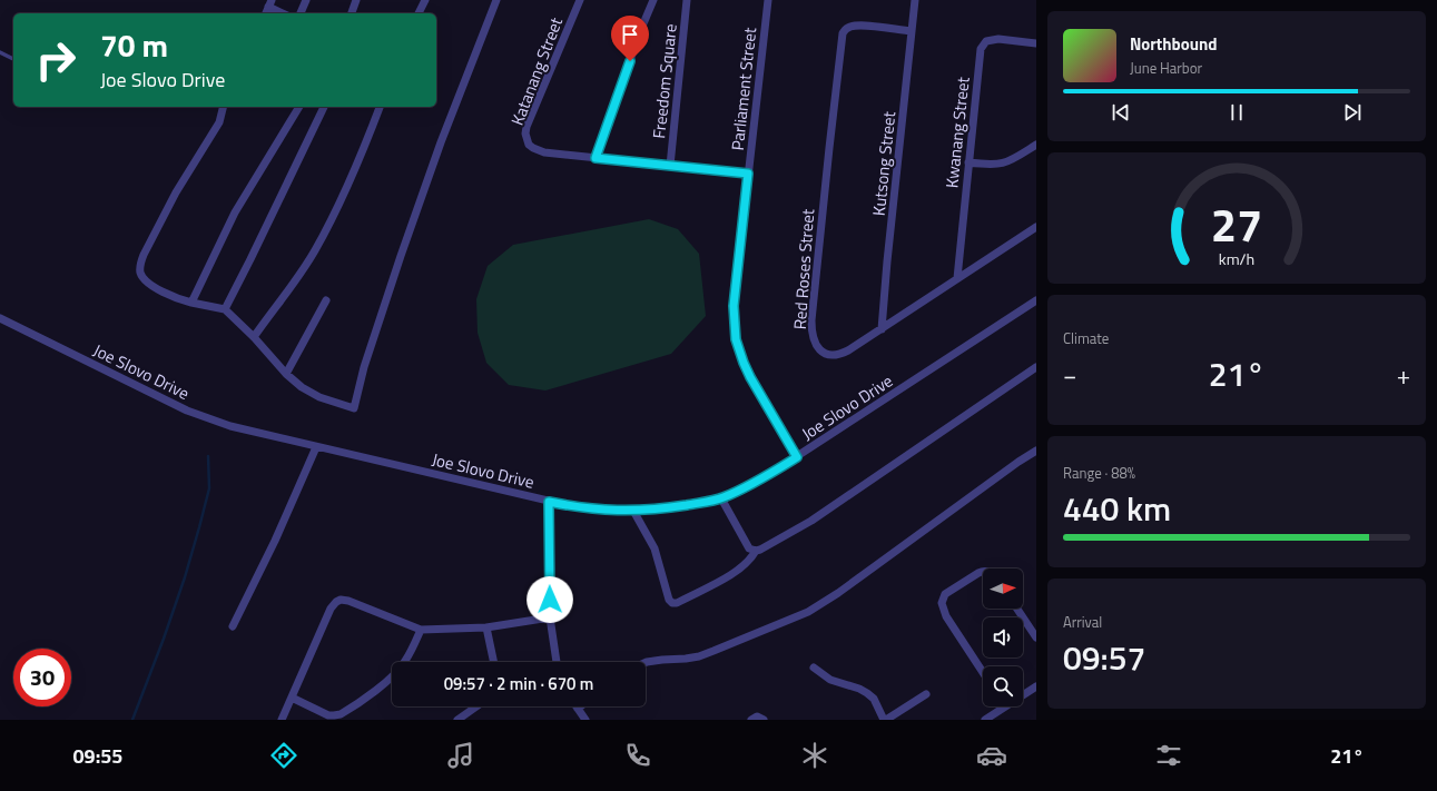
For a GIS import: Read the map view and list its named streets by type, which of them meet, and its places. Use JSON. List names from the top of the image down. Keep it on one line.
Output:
{"streets":{"street":["Katanang Street","Freedom Square","Parliament Street","Kwanang Street","Kutsong Street","Red Roses Street","Joe Slovo Drive"]},"crossings":[["Katanang Street","Freedom Square"],["Katanang Street","Parliament Street"],["Parliament Street","Joe Slovo Drive"],["Kwanang Street","Red Roses Street"],["Kutsong Street","Red Roses Street"]],"north":"right","page":{"turn":["70 m","Joe Slovo Drive"],"song":["Northbound","June Harbor"],"tile":["Climate",["Range · 88%","440 km"],["Arrival","09:57"]],"heat":["−","21°","+"],"limit":"30","trip":"09:57 · 2 min · 670 m","tabs":["09:55","21°"],"gauge":["27","km/h"]}}
